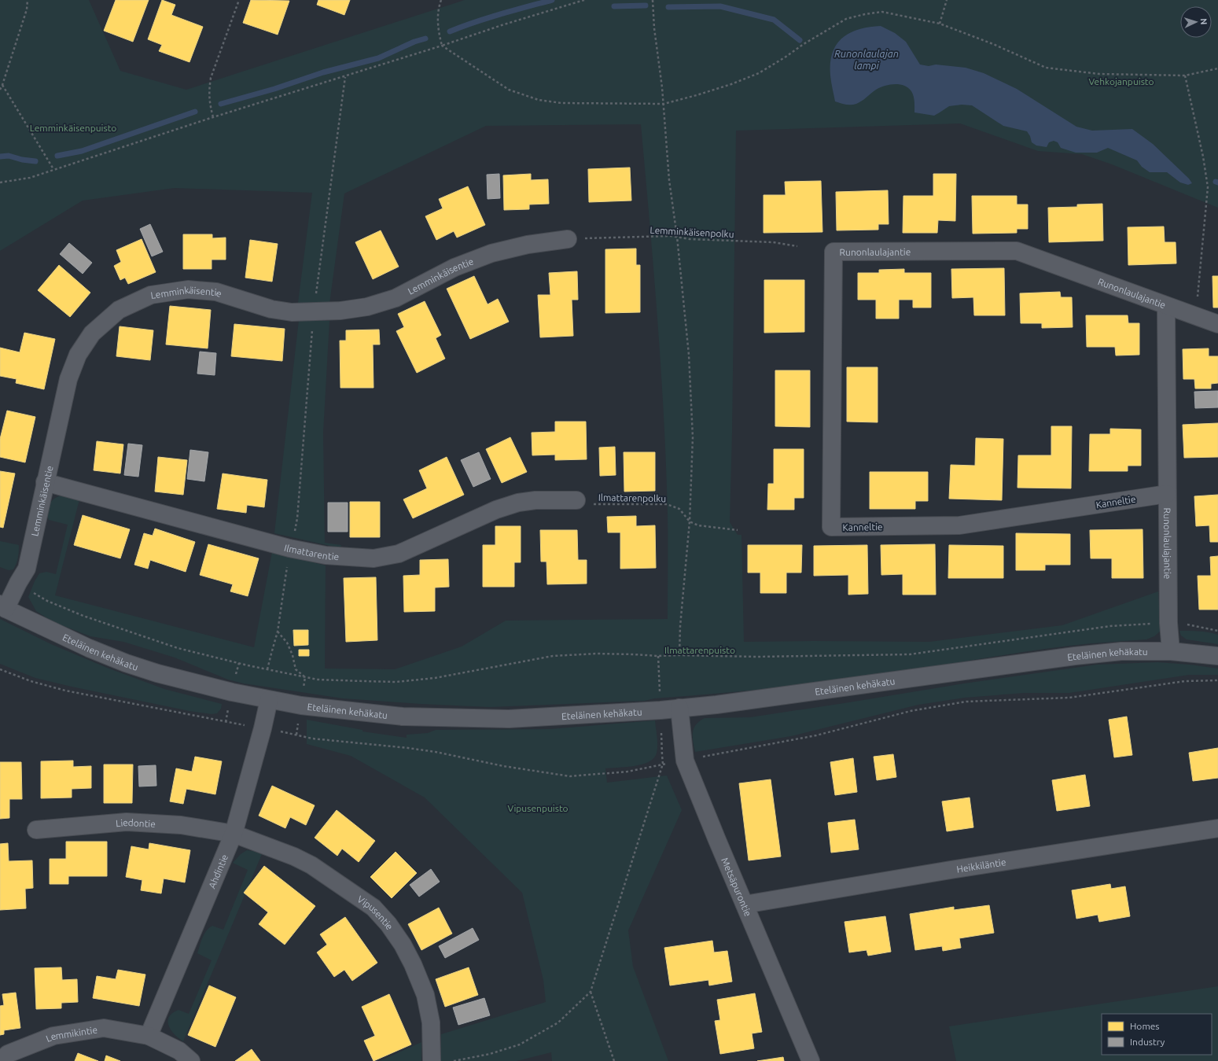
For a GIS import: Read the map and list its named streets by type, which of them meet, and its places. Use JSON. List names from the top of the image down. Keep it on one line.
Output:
{"streets":{"street":["Runonlaulajantie","Lemminkäisentie","Kanneltie","Ilmattarentie","Eteläinen kehäkatu","Liedontie","Heikkiläntie","Ahdintie","Metsäpurontie","Vipusentie","Lemmikintie"],"path":["Lemminkäisenpolku","Ilmattarenpolku"]},"crossings":[["Lemminkäisenpolku","Lemminkäisentie"],["Runonlaulajantie","Kanneltie"],["Runonlaulajantie","Eteläinen kehäkatu"],["Lemminkäisentie","Ilmattarentie"],["Lemminkäisentie","Eteläinen kehäkatu"],["Ilmattarenpolku","Ilmattarentie"],["Eteläinen kehäkatu","Ahdintie"],["Eteläinen kehäkatu","Metsäpurontie"],["Liedontie","Ahdintie"],["Liedontie","Vipusentie"],["Heikkiläntie","Metsäpurontie"],["Ahdintie","Vipusentie"],["Ahdintie","Lemmikintie"]],"water":["Runonlaulajan lampi"],"parks":["Vehkojanpuisto","Lemminkäisenpuisto","Ilmattarenpuisto","Vipusenpuisto"],"legend":["Homes","Industry"],"north":"right"}
